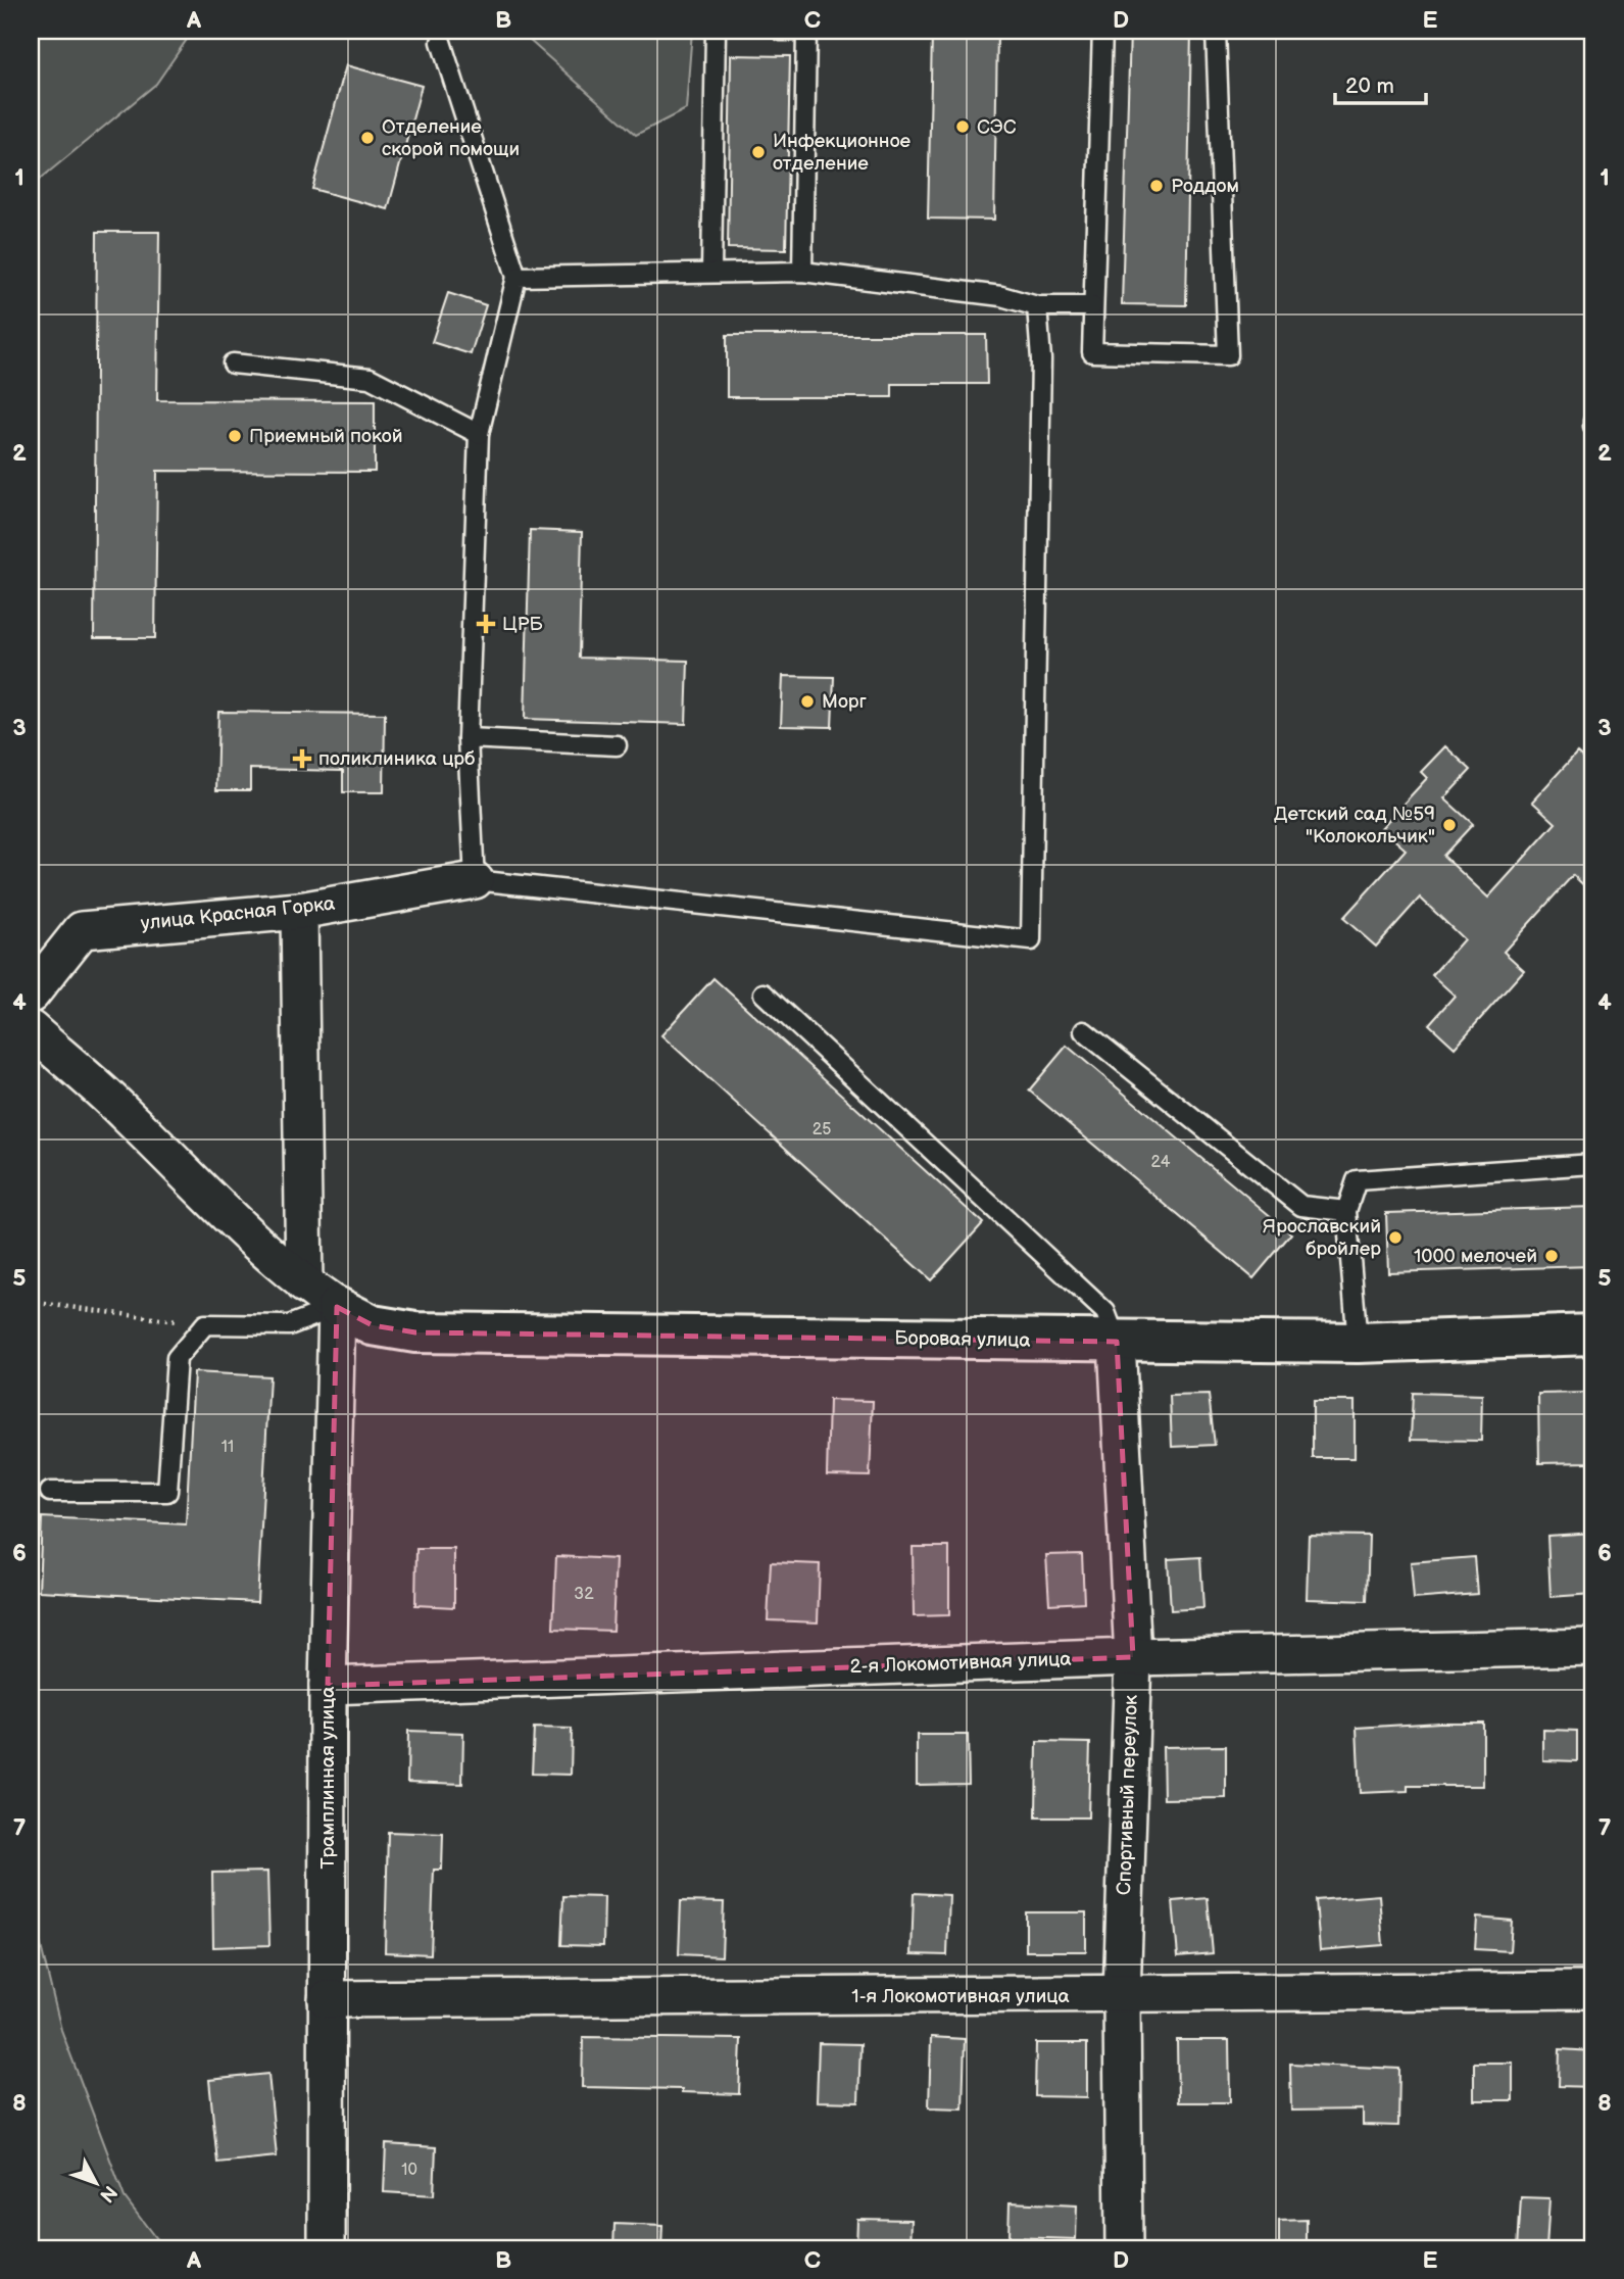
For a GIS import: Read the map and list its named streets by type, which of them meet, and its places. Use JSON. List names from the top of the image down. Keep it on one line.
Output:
{"streets":{"street":["улица Красная Горка","Боровая улица","2-я Локомотивная улица","Трамплинная улица","Спортивный переулок","1-я Локомотивная улица"]},"crossings":[["Боровая улица","Трамплинная улица"],["Боровая улица","Спортивный переулок"],["2-я Локомотивная улица","Трамплинная улица"],["2-я Локомотивная улица","Спортивный переулок"],["Трамплинная улица","1-я Локомотивная улица"],["Спортивный переулок","1-я Локомотивная улица"]],"places":{"other":["СЭС","Отделение скорой помощи","Инфекционное отделение","Роддом","Приемный покой","Морг","Детский сад №59 \"Колокольчик\"","Ярославский бройлер","1000 мелочей"],"health":["ЦРБ","поликлиника црб"]},"house_numbers":["25","24","11","32","10"],"scale_bar":"20 m","north":"bottom right","grid":{"columns":["A","B","C","D","E"],"rows":["1","2","3","4","5","6","7","8"]}}
